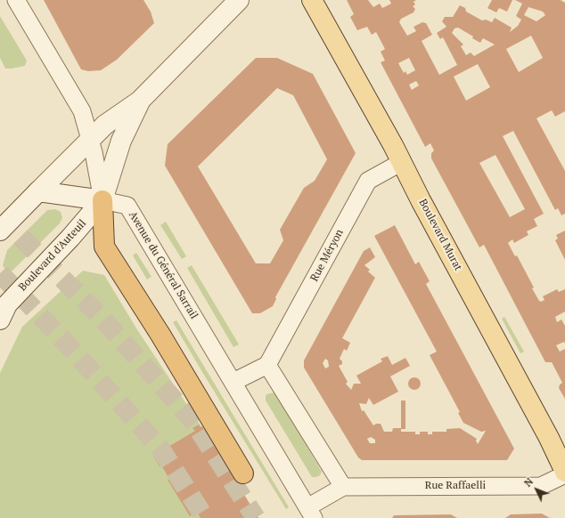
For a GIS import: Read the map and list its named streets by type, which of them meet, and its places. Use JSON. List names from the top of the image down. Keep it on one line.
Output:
{"streets":{"main road":["Boulevard Murat"],"street":["Boulevard d'Auteuil","Rue Méryon","Avenue du Général Sarrail","Rue Raffaelli"]},"crossings":[["Boulevard Murat","Rue Méryon"],["Boulevard Murat","Rue Raffaelli"],["Boulevard d'Auteuil","Avenue du Général Sarrail"]],"north":"top left"}
